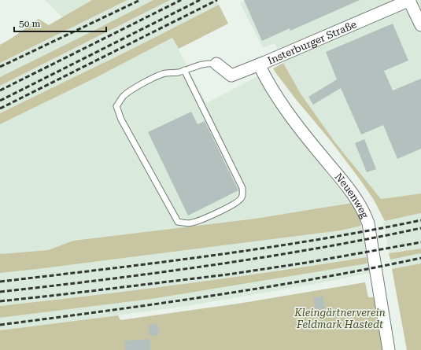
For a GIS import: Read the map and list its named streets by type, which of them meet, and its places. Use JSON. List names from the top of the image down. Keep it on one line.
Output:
{"streets":{"street":["Insterburger Straße","Neuenweg"]},"crossings":[["Insterburger Straße","Neuenweg"]],"parks":["Kleingärtnerverein Feldmark Hastedt"],"scale_bar":"50 m"}
